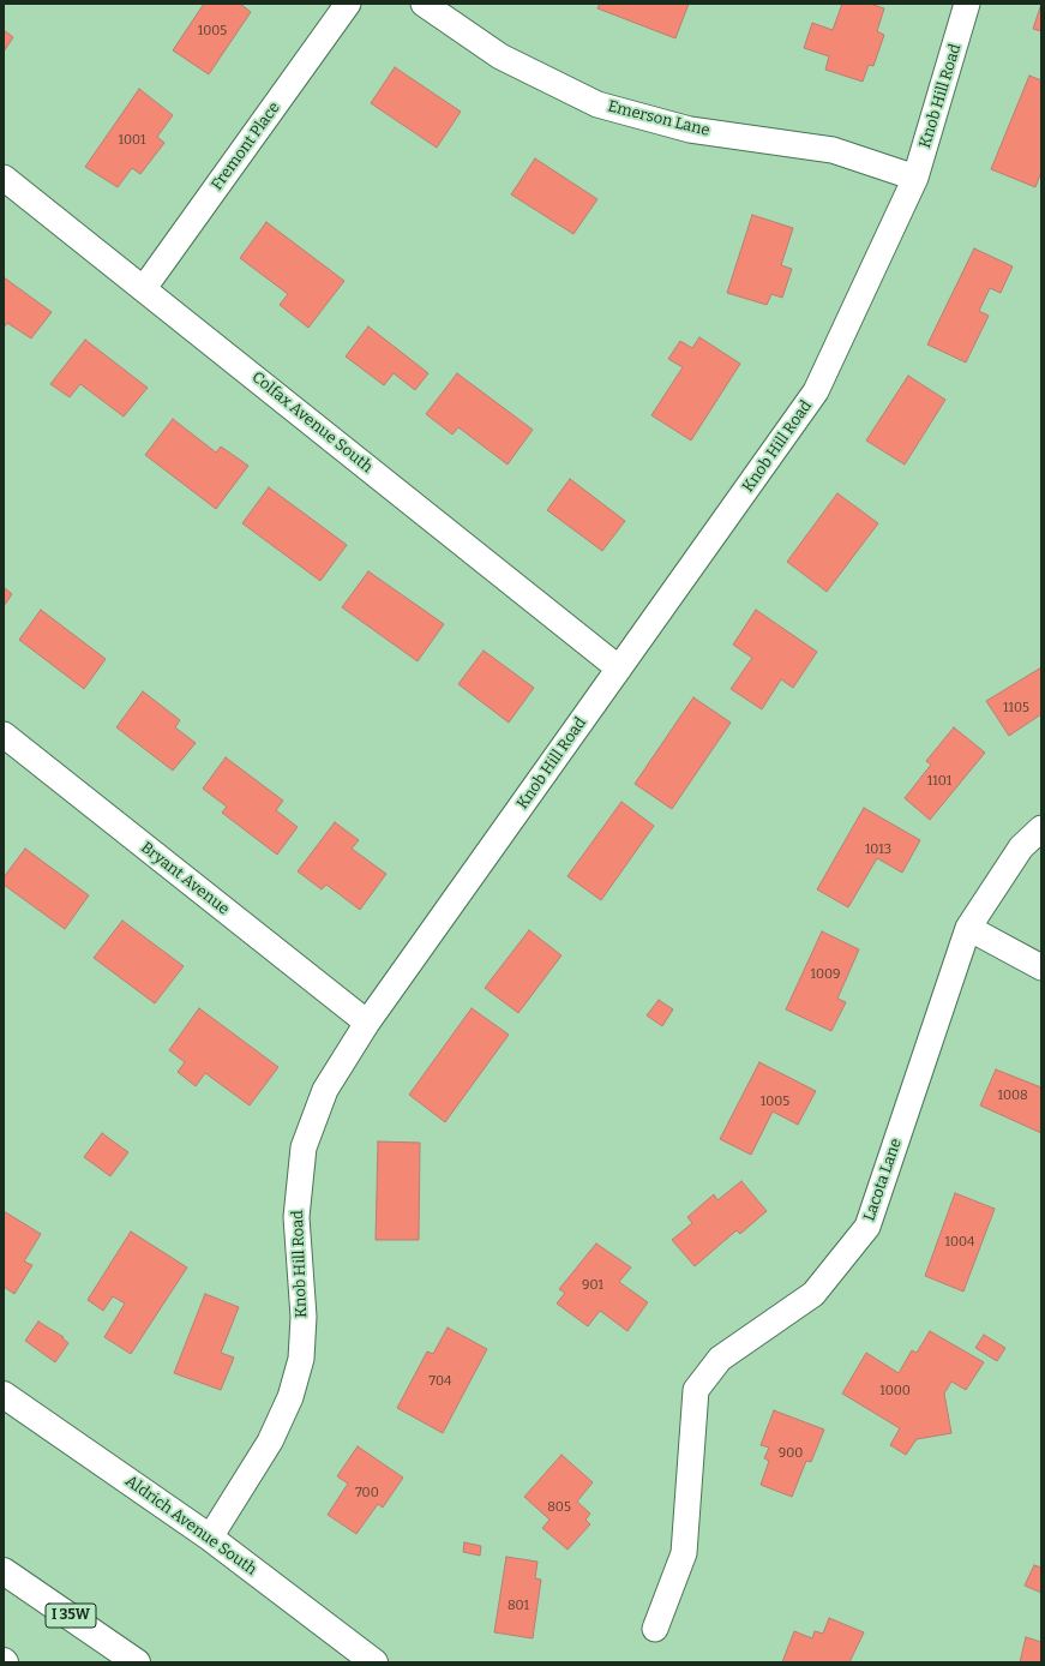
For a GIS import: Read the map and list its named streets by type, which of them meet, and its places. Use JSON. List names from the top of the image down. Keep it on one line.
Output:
{"streets":{"main road":["Aldrich Avenue South","I 35W"],"street":["Knob Hill Road","Emerson Lane","Fremont Place","Colfax Avenue South","Bryant Avenue","Lacota Lane"]},"crossings":[["Knob Hill Road","Emerson Lane"],["Knob Hill Road","Colfax Avenue South"],["Knob Hill Road","Bryant Avenue"],["Knob Hill Road","Aldrich Avenue South"],["Fremont Place","Colfax Avenue South"]],"house_numbers":["1005","1001","1105","1101","1013","1009","1008","1005","1004","901","704","1000","900","700","805","801"]}
